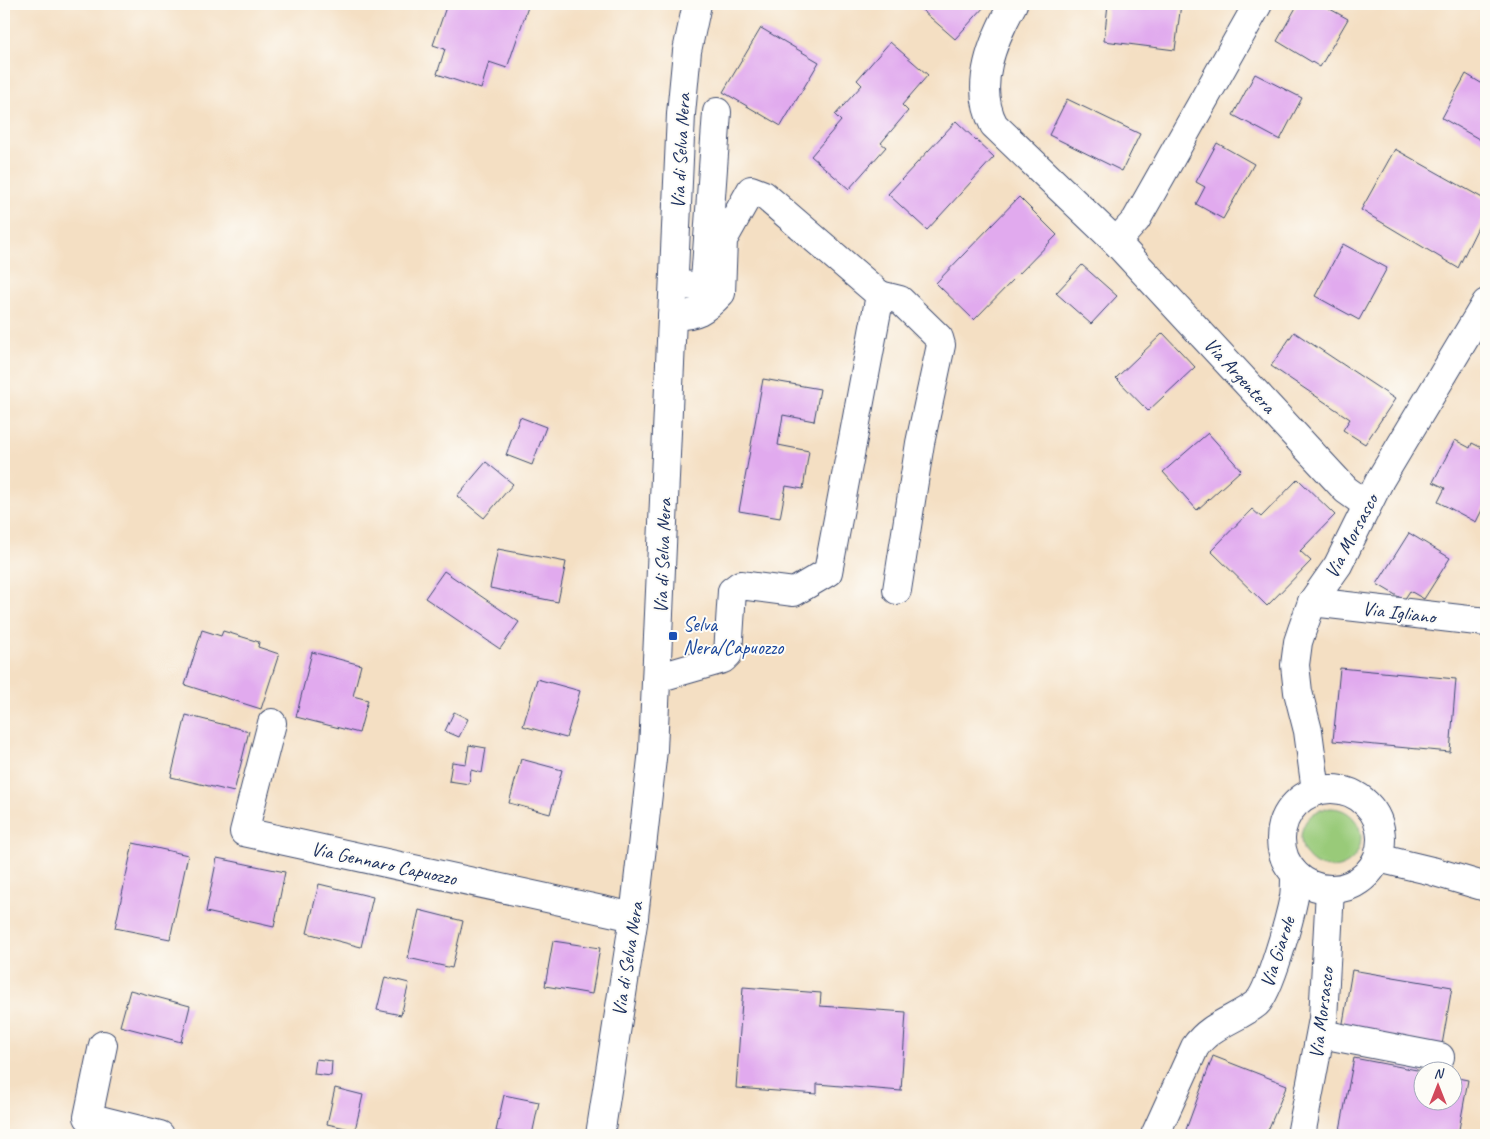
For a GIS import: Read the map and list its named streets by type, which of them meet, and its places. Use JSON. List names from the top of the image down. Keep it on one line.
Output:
{"streets":{"street":["Via di Selva Nera","Via Argentera","Via Morsasco","Via Igliano","Via Gennaro Capuozzo","Via Giarole"]},"crossings":[["Via di Selva Nera","Via Gennaro Capuozzo"],["Via Argentera","Via Morsasco"],["Via Morsasco","Via Igliano"],["Via Morsasco","Via Giarole"]],"places":{"transit":["Selva Nera/Capuozzo"]},"north":"top"}
